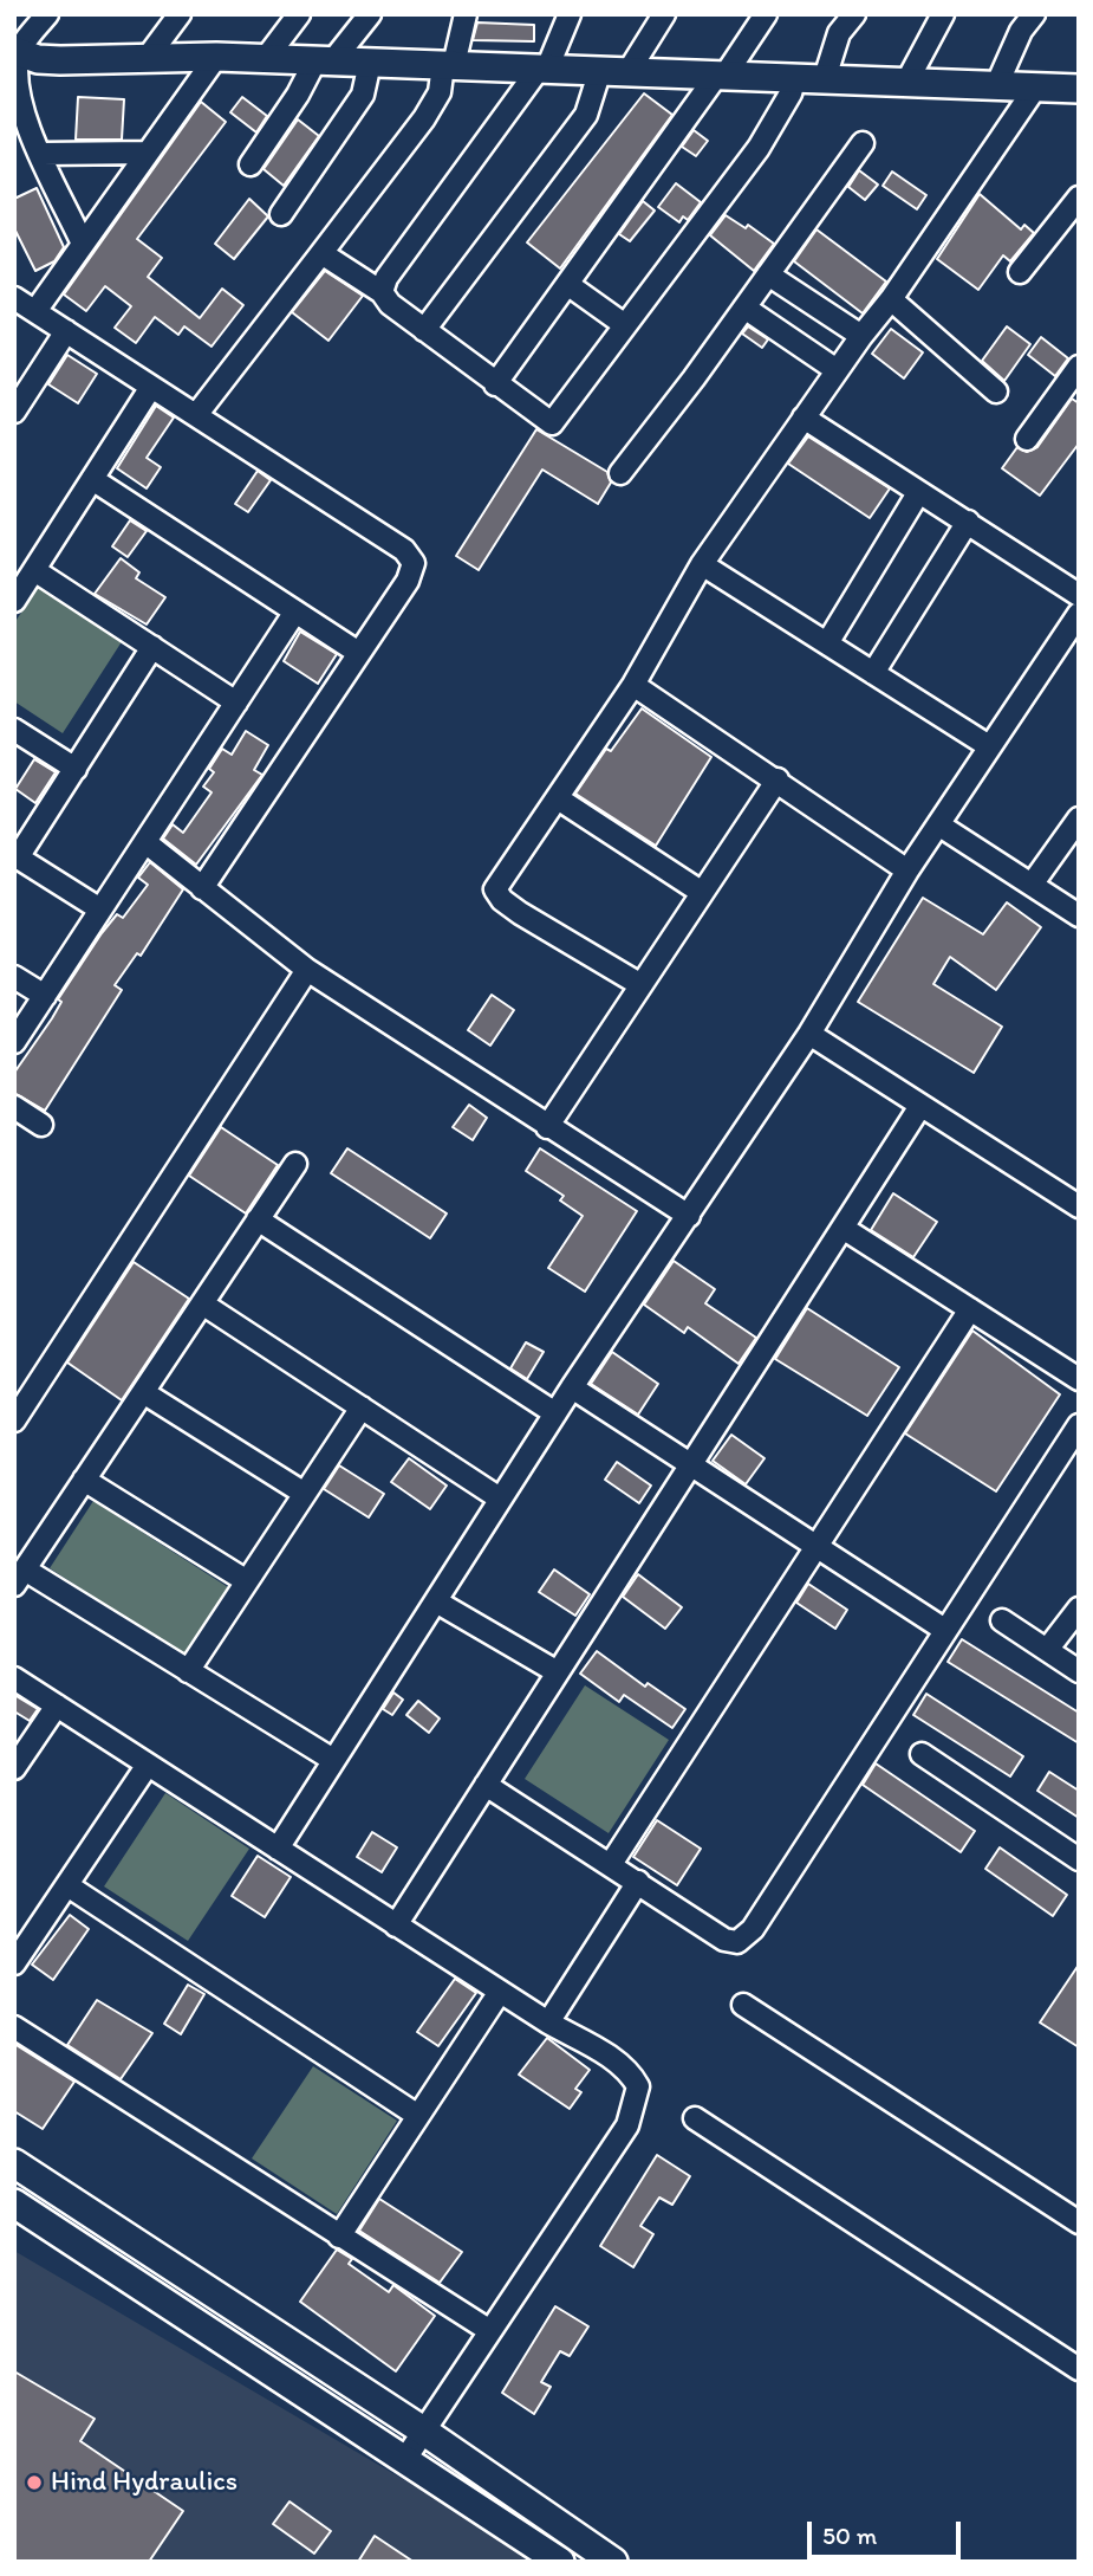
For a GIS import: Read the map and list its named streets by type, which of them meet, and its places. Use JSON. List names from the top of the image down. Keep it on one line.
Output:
{"places":["Hind Hydraulics"],"scale_bar":"50 m"}
